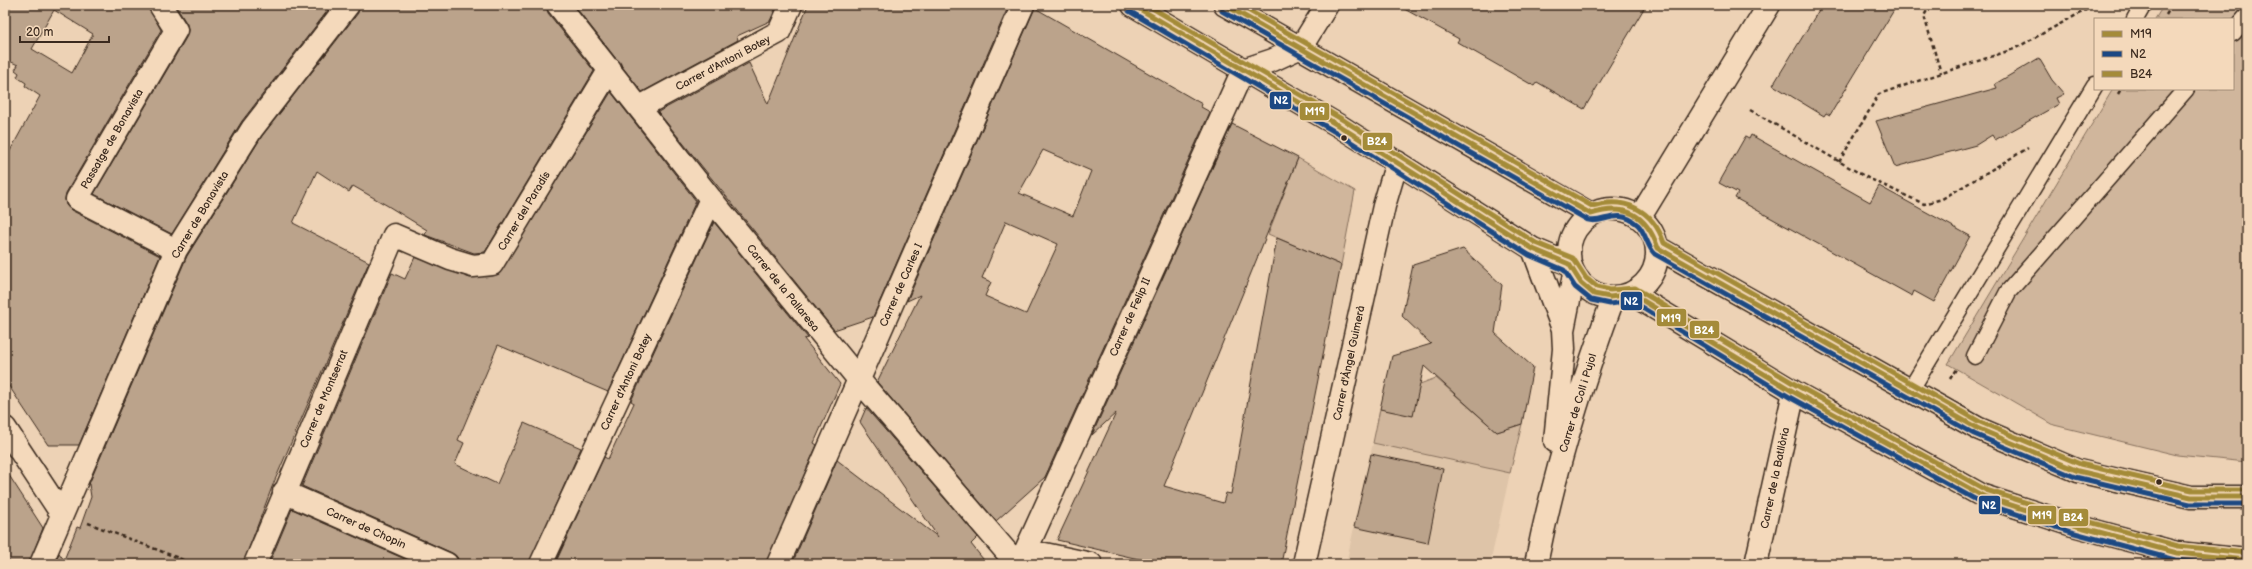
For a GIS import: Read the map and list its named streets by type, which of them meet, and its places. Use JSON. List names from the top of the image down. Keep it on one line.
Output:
{"streets":{"street":["Carrer d'Antoni Botey","Passatge de Bonavista","Carrer del Paradís","Carrer de Bonavista","Carrer de Carles I","Carrer de la Pallaresa","Carrer de Felip II","Carrer d'Àngel Guimerà","Carrer de Montserrat","Carrer de Coll i Pujol","Carrer de la Batllòria","Carrer de Chopin"]},"crossings":[["Carrer d'Antoni Botey","Carrer de la Pallaresa"],["Passatge de Bonavista","Carrer de Bonavista"],["Carrer del Paradís","Carrer de la Pallaresa"],["Carrer del Paradís","Carrer de Montserrat"],["Carrer de Carles I","Carrer de la Pallaresa"],["Carrer de la Pallaresa","Carrer de Felip II"],["Carrer de Montserrat","Carrer de Chopin"]],"lines":["transit line M19","transit line B24","transit line N2"],"legend":["M19","N2","B24"],"scale_bar":"20 m"}
